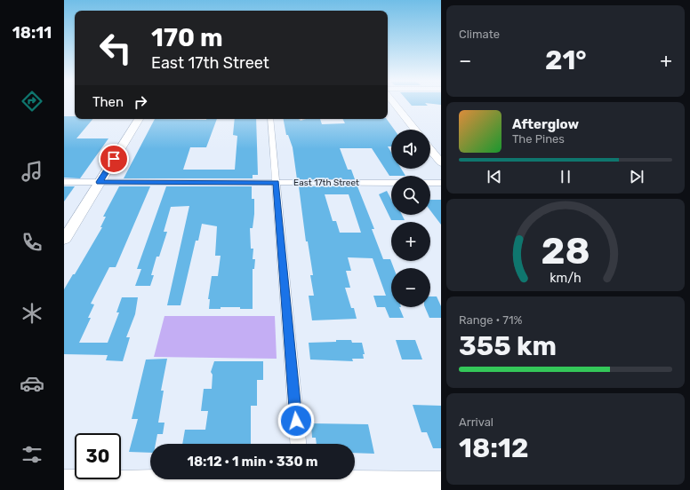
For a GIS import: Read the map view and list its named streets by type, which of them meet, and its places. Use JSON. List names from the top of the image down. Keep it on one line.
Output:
{"streets":{"street":["East 17th Street"]},"page":{"tabs":"18:11","tile":["Climate",["Range · 71%","355 km"],["Arrival","18:12"]],"turn":["170 m","East 17th Street"],"heat":["−","21°","+"],"then":"Then","song":["Afterglow","The Pines"],"map_buttons":["+","−"],"limit":"30","trip":"18:12 · 1 min · 330 m","gauge":["28","km/h"]}}
